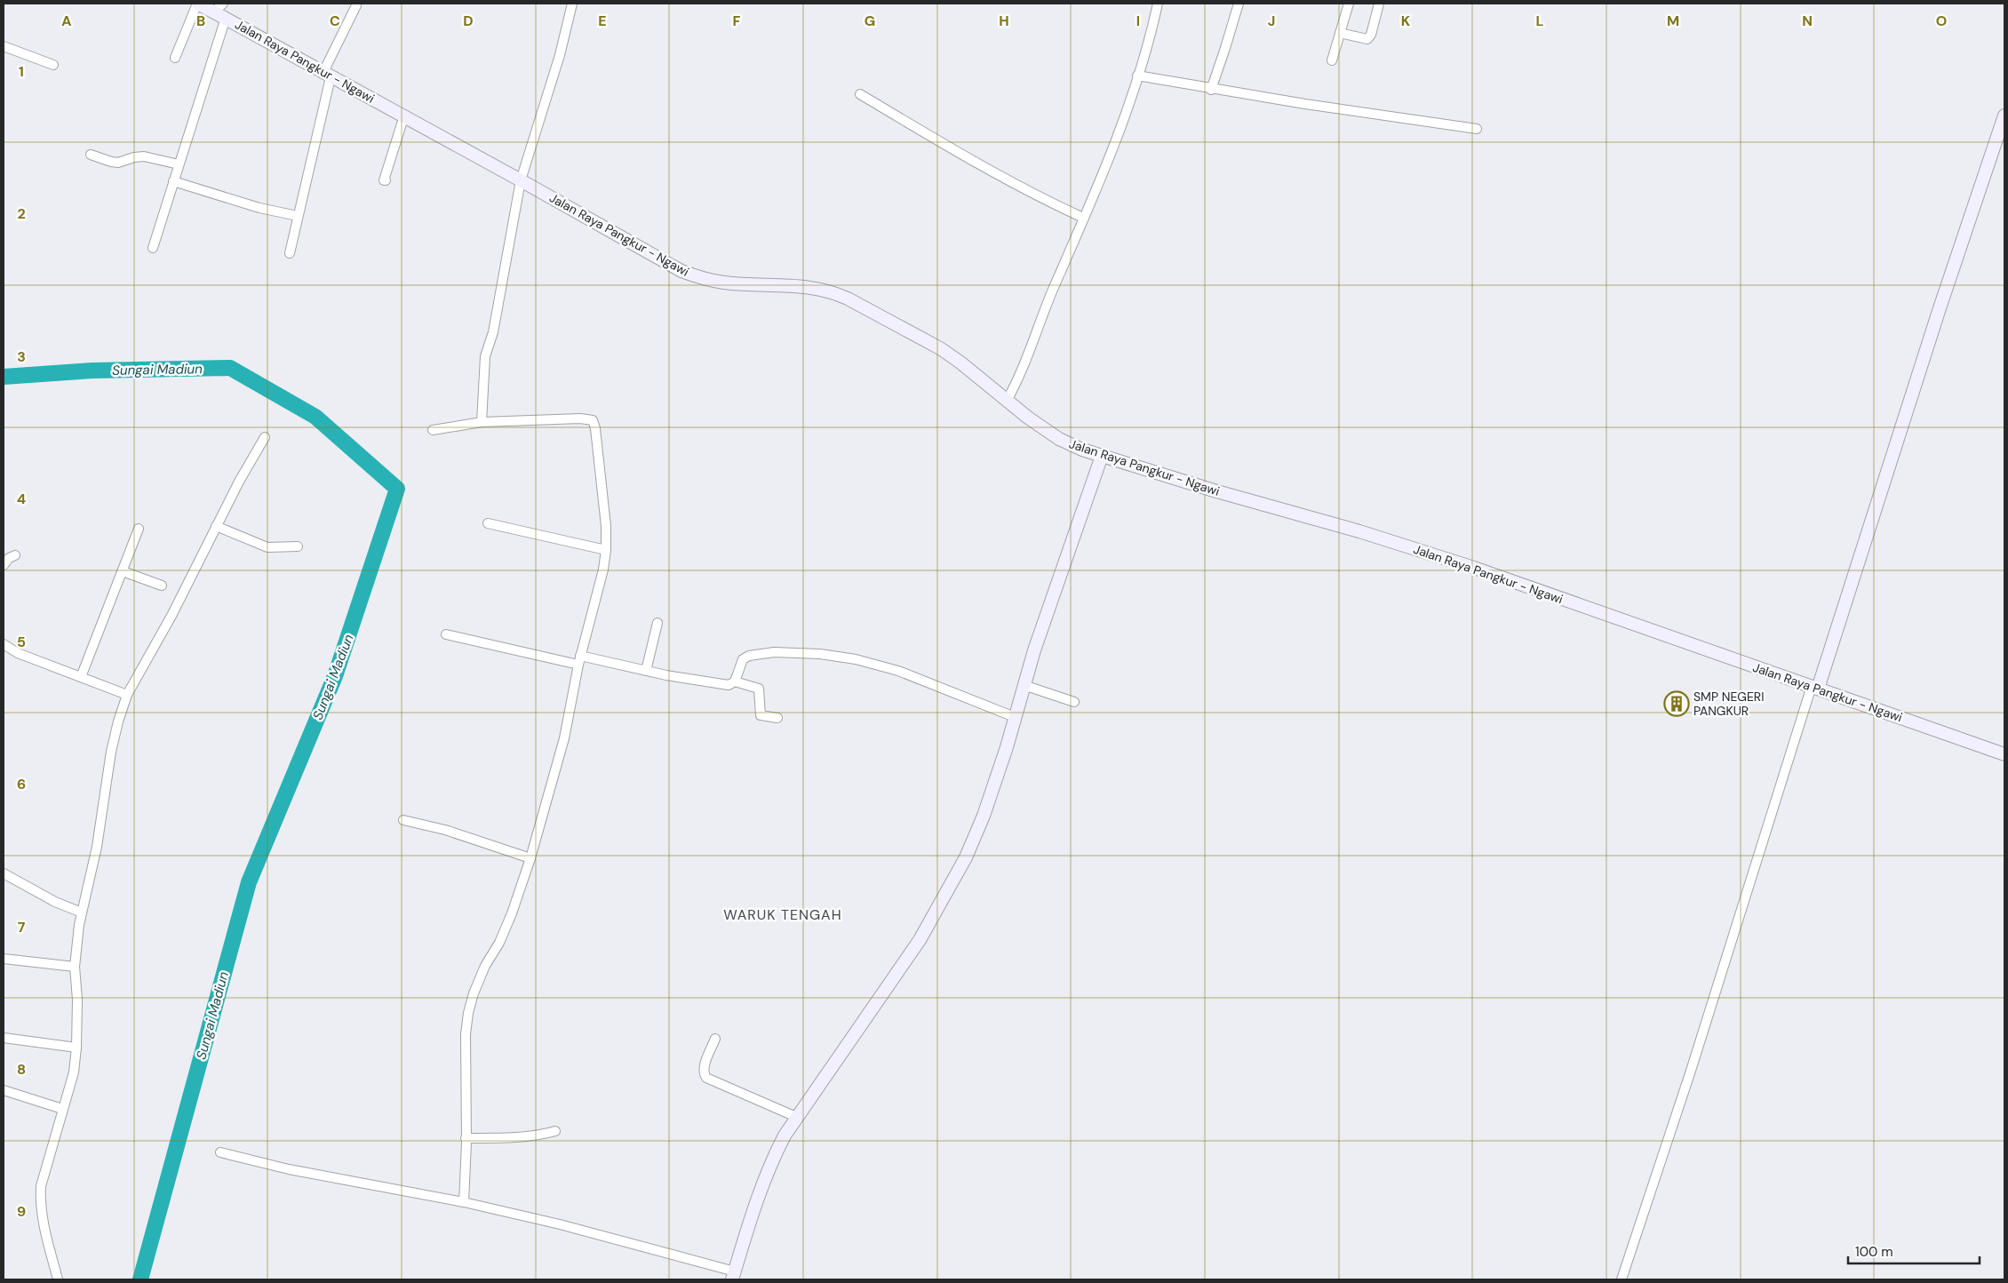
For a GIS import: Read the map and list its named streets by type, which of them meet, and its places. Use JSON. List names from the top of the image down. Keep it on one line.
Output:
{"streets":{"main road":["Jalan Raya Pangkur - Ngawi"]},"districts":["WARUK TENGAH"],"water":["Sungai Madiun"],"places":{"building":["SMP NEGERI PANGKUR"]},"scale_bar":"100 m","grid":{"columns":["A","B","C","D","E","F","G","H","I","J","K","L","M","N","O"],"rows":["1","2","3","4","5","6","7","8","9"]}}
